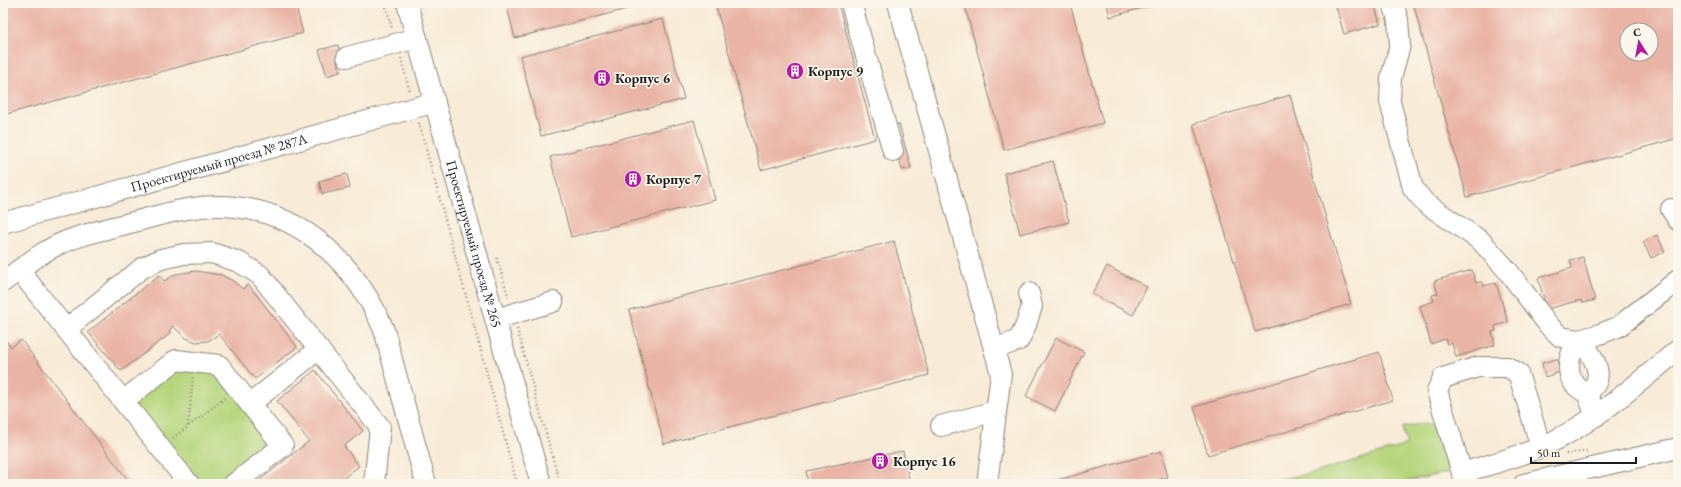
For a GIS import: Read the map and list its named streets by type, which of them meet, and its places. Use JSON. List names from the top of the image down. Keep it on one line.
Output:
{"streets":{"street":["Проектируемый проезд № 287А","Проектируемый проезд № 265"]},"crossings":[["Проектируемый проезд № 287А","Проектируемый проезд № 265"]],"places":{"building":["Корпус 9","Корпус 6","Корпус 7","Корпус 16"]},"scale_bar":"50 m","north":"top"}
